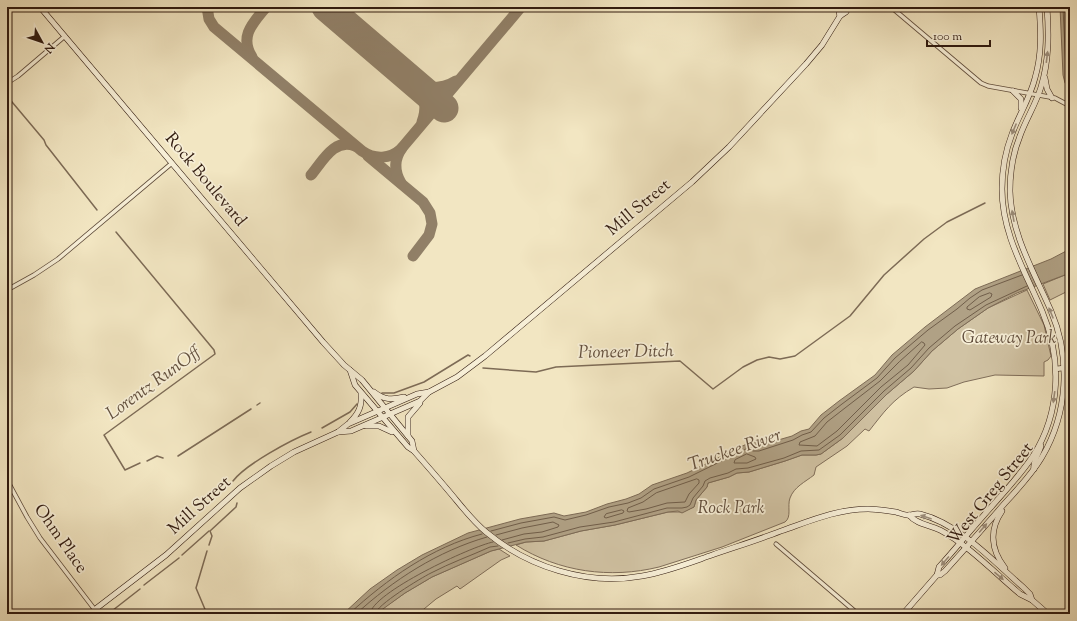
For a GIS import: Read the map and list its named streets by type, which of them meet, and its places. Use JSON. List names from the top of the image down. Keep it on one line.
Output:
{"streets":{"main road":["Rock Boulevard","Mill Street","West Greg Street"],"street":["Ohm Place"]},"crossings":[["Rock Boulevard","Mill Street"],["Rock Boulevard","West Greg Street"],["Mill Street","Ohm Place"]],"water":["Pioneer Ditch","Lorentz RunOff","Truckee River"],"parks":["Gateway Park","Rock Park"],"scale_bar":"100 m","north":"bottom right"}
